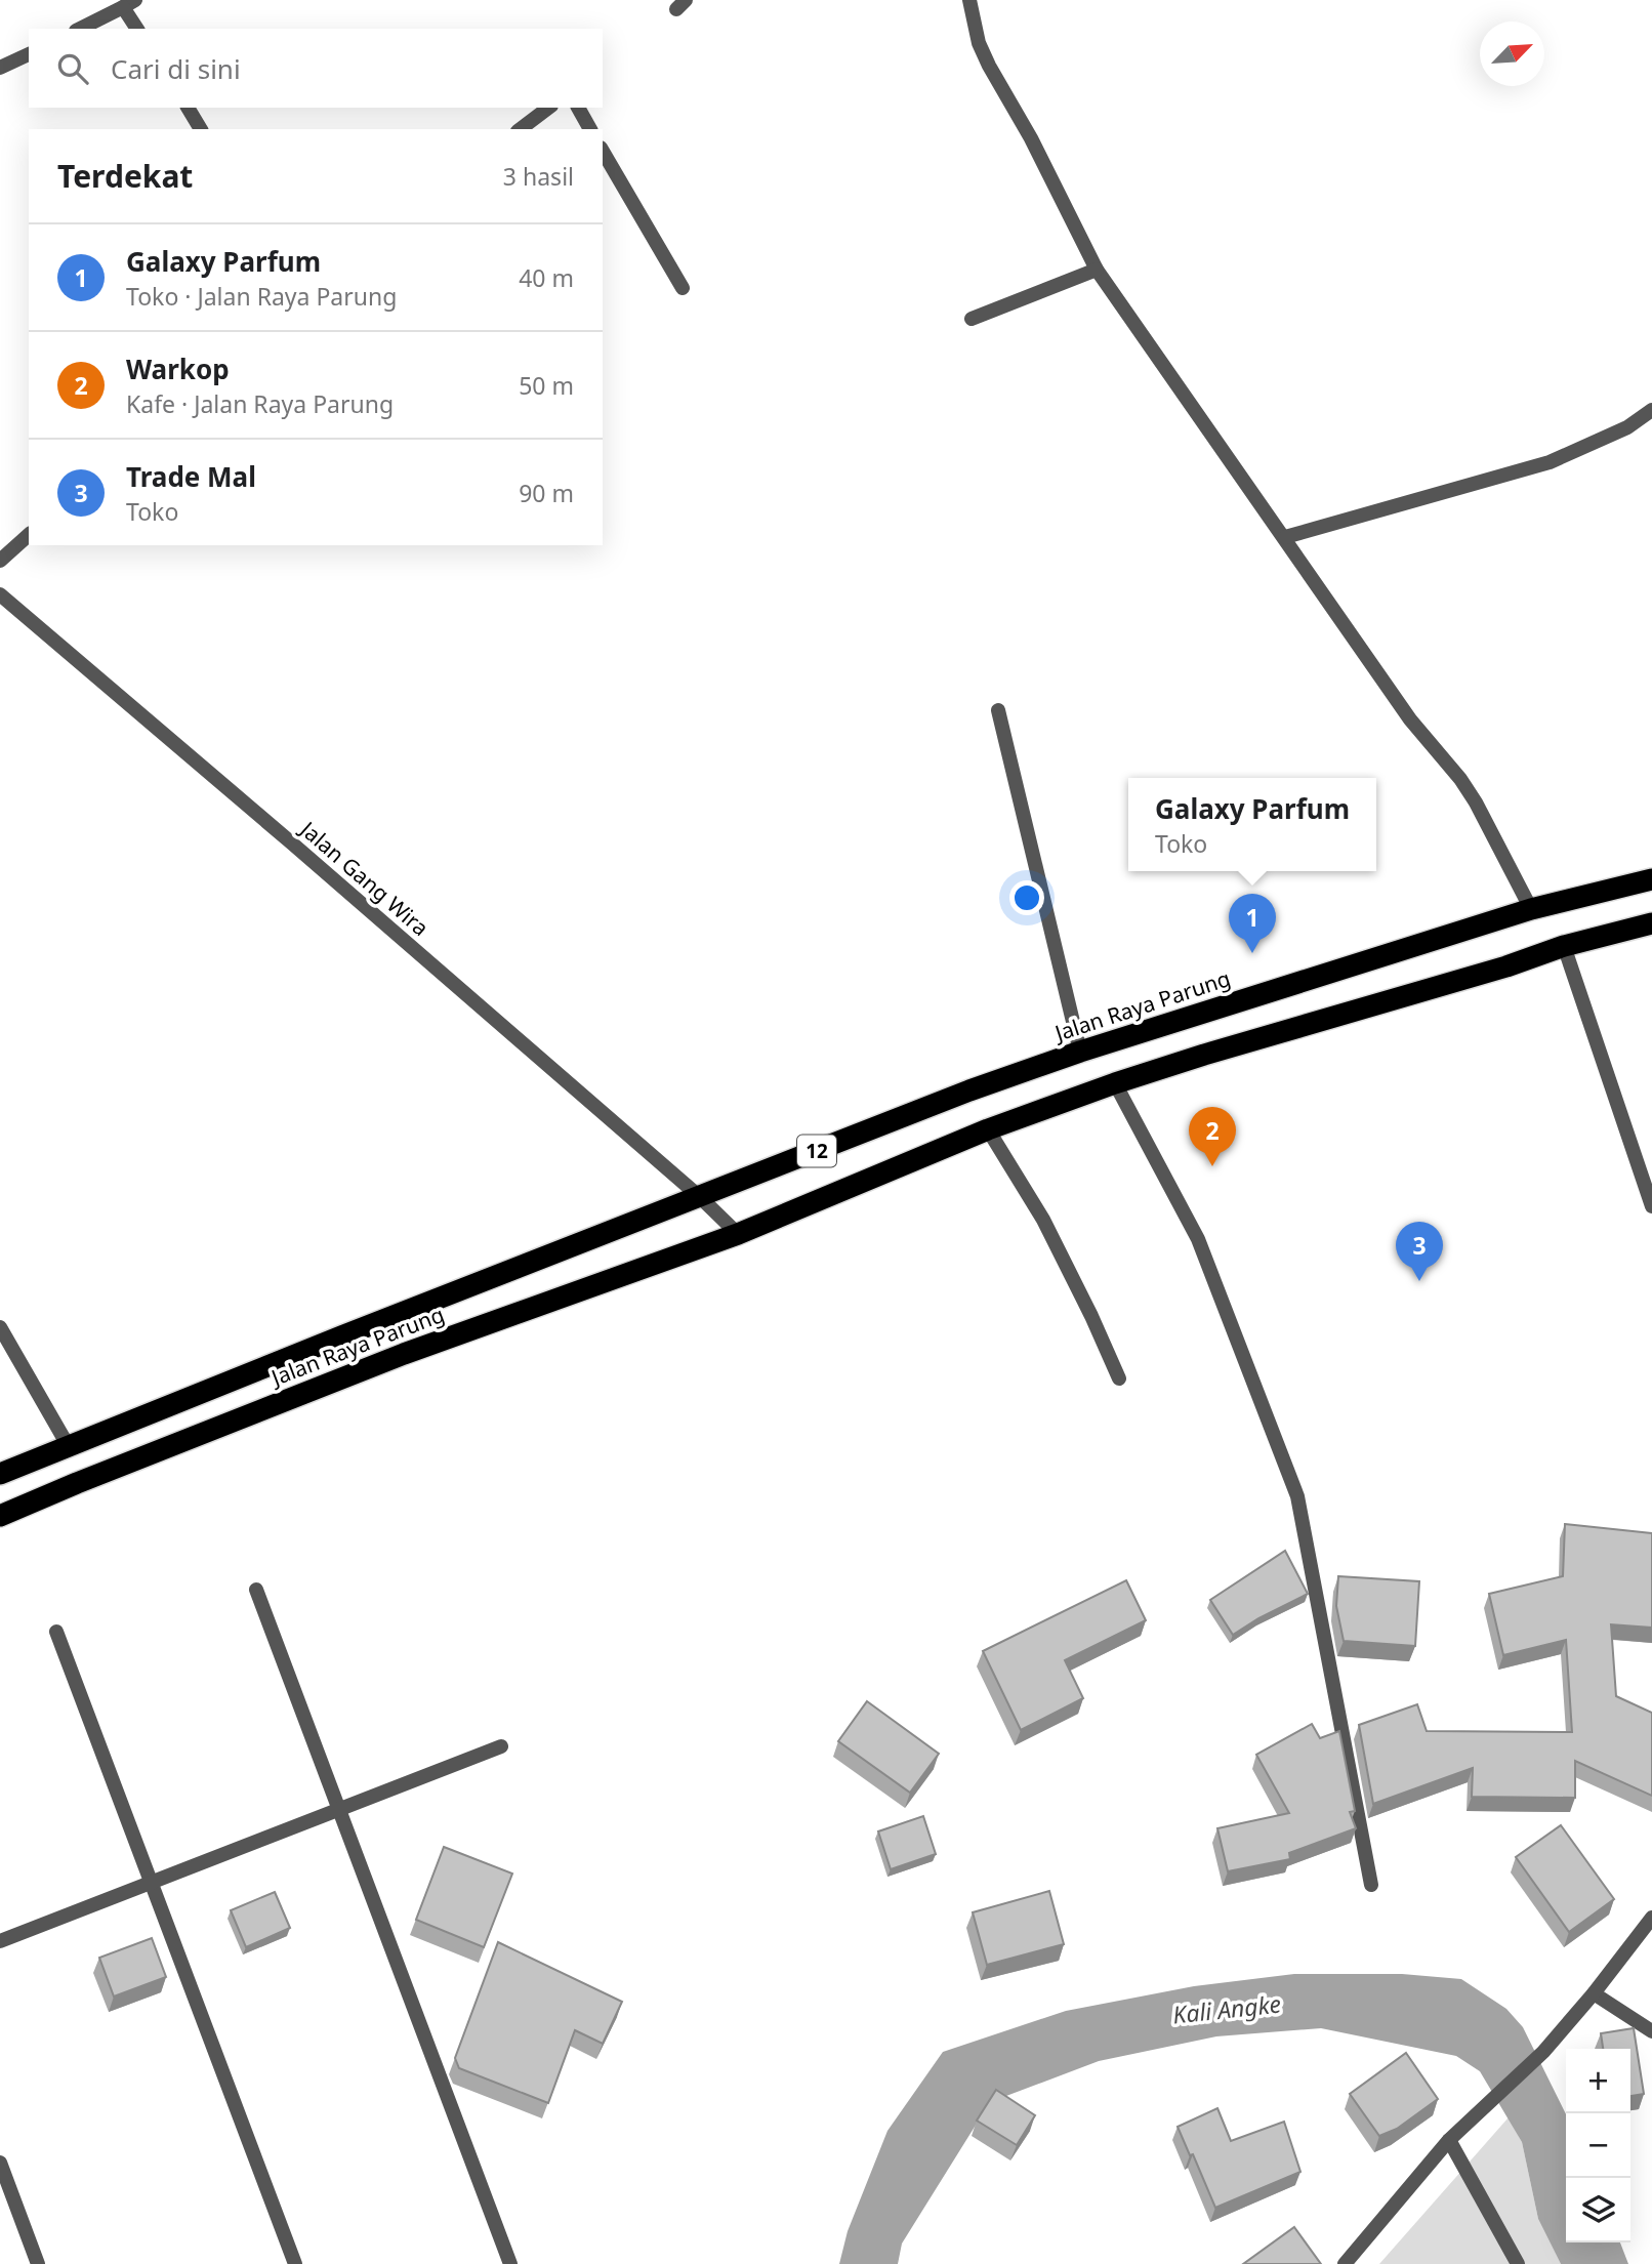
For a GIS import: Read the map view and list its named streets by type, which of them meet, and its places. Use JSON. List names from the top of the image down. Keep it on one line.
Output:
{"streets":{"highway":["Jalan Raya Parung","12"],"street":["Jalan Gang Wira"]},"crossings":[["Jalan Gang Wira","Jalan Raya Parung"]],"water":["Kali Angke"],"north":"top right","page":{"search":"Cari di sini","heading":["Terdekat","3 hasil"],"list":[{"mark":"1","name":"Galaxy Parfum","note":"Toko · Jalan Raya Parung","value":"40 m"},{"mark":"2","name":"Warkop","note":"Kafe · Jalan Raya Parung","value":"50 m"},{"mark":"3","name":"Trade Mal","note":"Toko","value":"90 m"}],"popup":["Galaxy Parfum","Toko"],"pins":["1","2","3"],"map_buttons":["+","−"]}}
